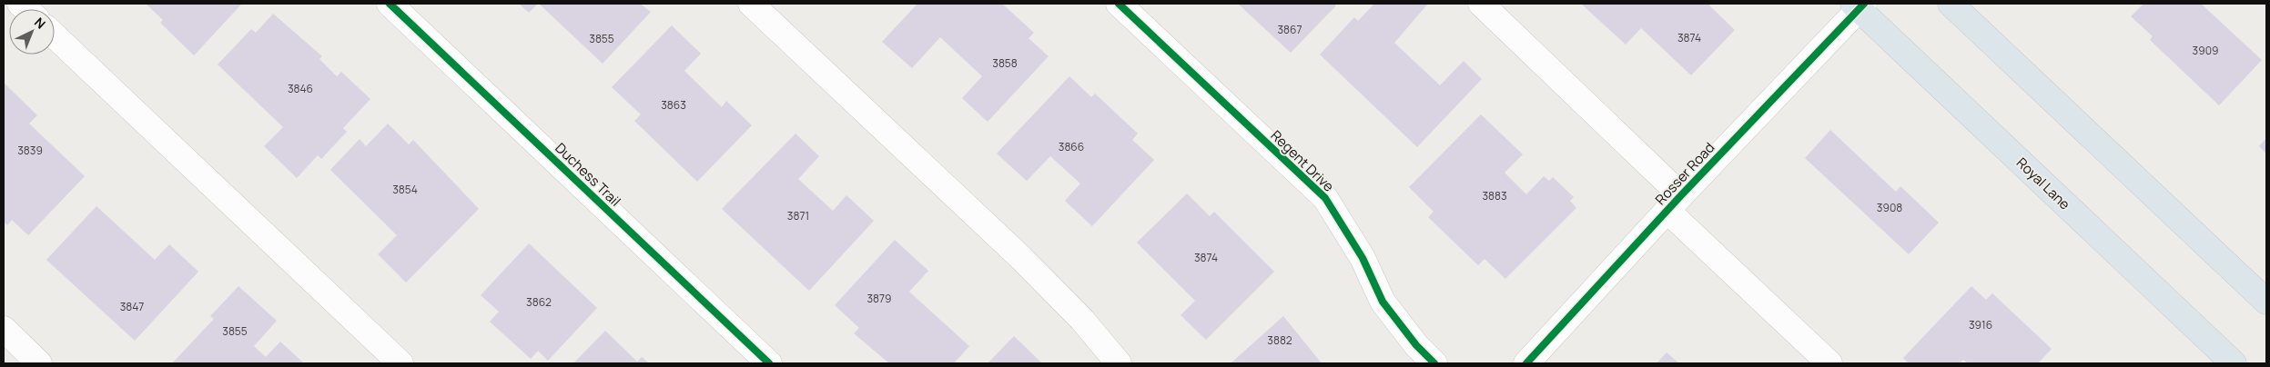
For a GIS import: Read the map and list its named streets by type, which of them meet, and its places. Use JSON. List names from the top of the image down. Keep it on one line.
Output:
{"streets":{"main road":["Royal Lane"],"street":["Regent Drive","Rosser Road","Duchess Trail"]},"crossings":[["Rosser Road","Royal Lane"]],"house_numbers":["3867","3874","3855","3909","3858","3846","3863","3866","3839","3854","3883","3908","3871","3874","3879","3862","3847","3916","3855","3882"],"north":"top right"}
